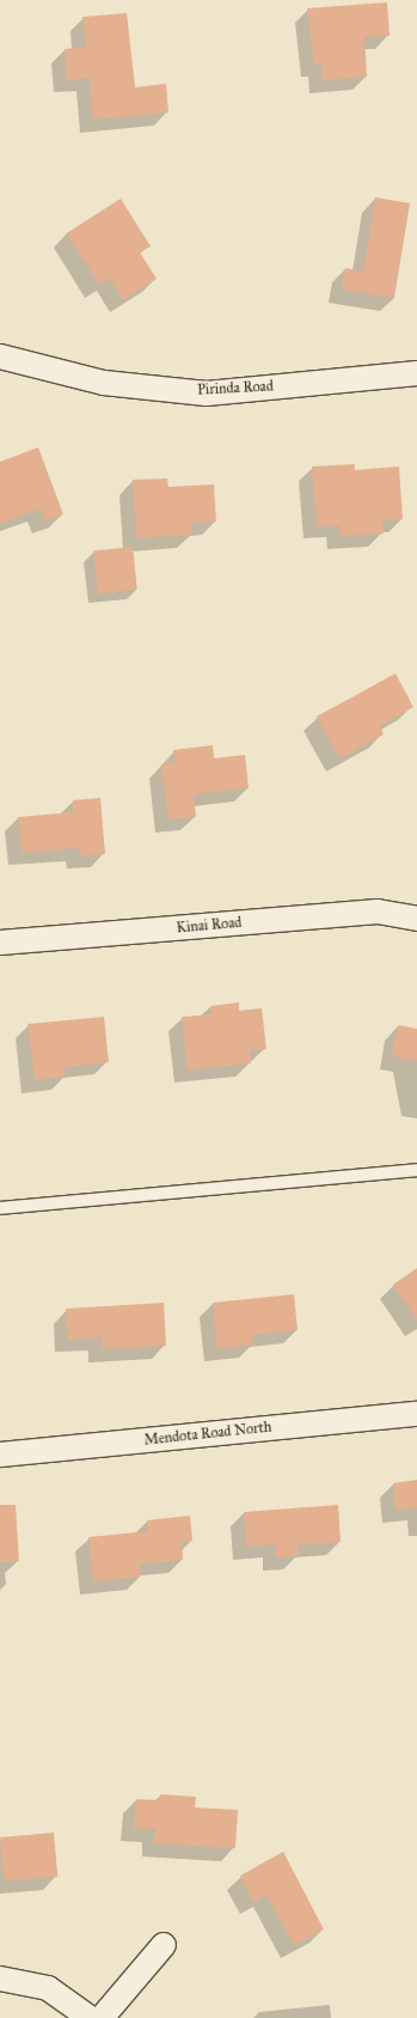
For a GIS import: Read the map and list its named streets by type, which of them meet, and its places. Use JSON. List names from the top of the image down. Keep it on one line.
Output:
{"streets":{"street":["Pirinda Road","Kinai Road","Mendota Road North"]}}
